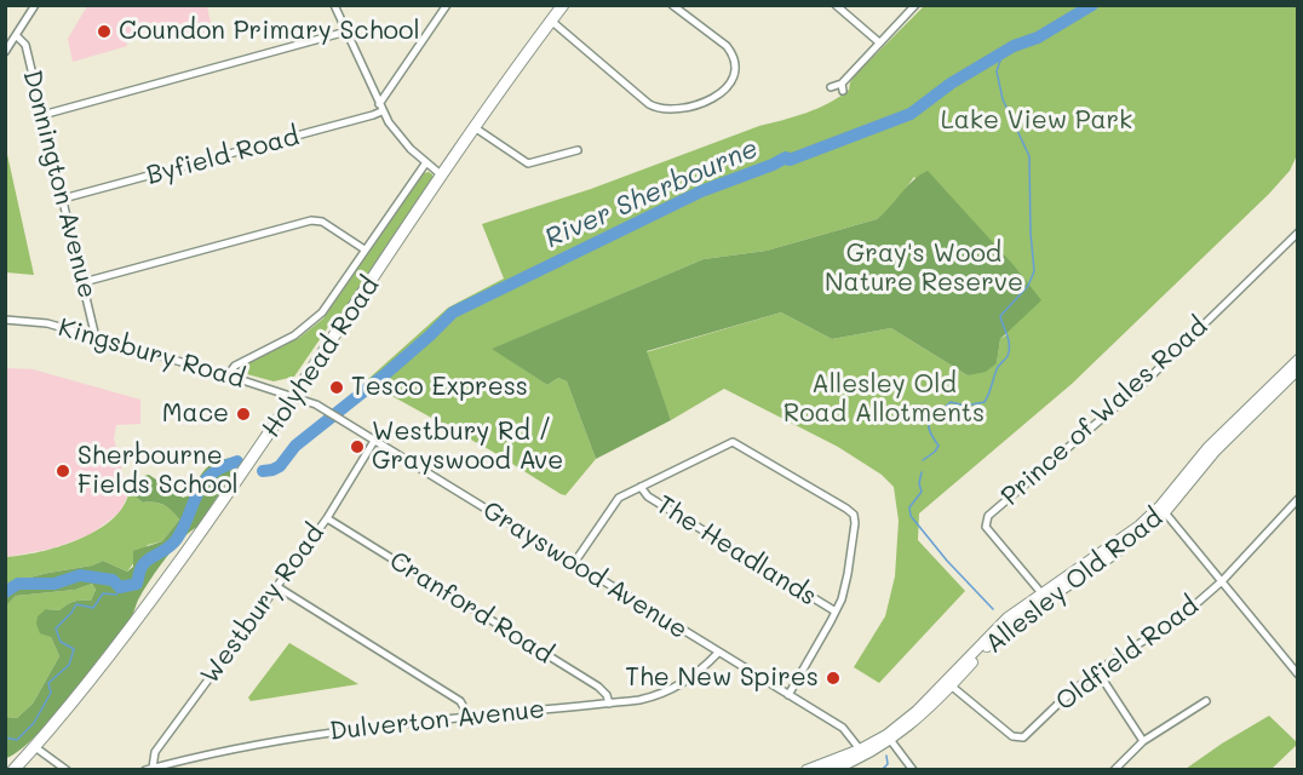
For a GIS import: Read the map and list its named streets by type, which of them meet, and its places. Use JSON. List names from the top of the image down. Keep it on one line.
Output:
{"streets":{"highway":["Holyhead Road"],"main road":["Allesley Old Road"],"street":["Byfield Road","Donnington Avenue","Kingsbury Road","Prince of Wales Road","The Headlands","Grayswood Avenue","Westbury Road","Cranford Road","Oldfield Road","Dulverton Avenue"]},"crossings":[["Byfield Road","Donnington Avenue"],["Donnington Avenue","Kingsbury Road"],["Kingsbury Road","Holyhead Road"],["Kingsbury Road","Grayswood Avenue"],["Holyhead Road","Grayswood Avenue"],["Prince of Wales Road","Allesley Old Road"],["Grayswood Avenue","Allesley Old Road"],["Grayswood Avenue","Westbury Road"],["Grayswood Avenue","Dulverton Avenue"],["Allesley Old Road","Oldfield Road"],["Westbury Road","Cranford Road"],["Westbury Road","Dulverton Avenue"],["Cranford Road","Dulverton Avenue"]],"water":["River Sherbourne"],"parks":["Lake View Park","Gray's Wood Nature Reserve","Allesley Old Road Allotments"],"places":["Coundon Primary School","Tesco Express","Mace","Westbury Rd / Grayswood Ave","Sherbourne Fields School","The New Spires"]}
